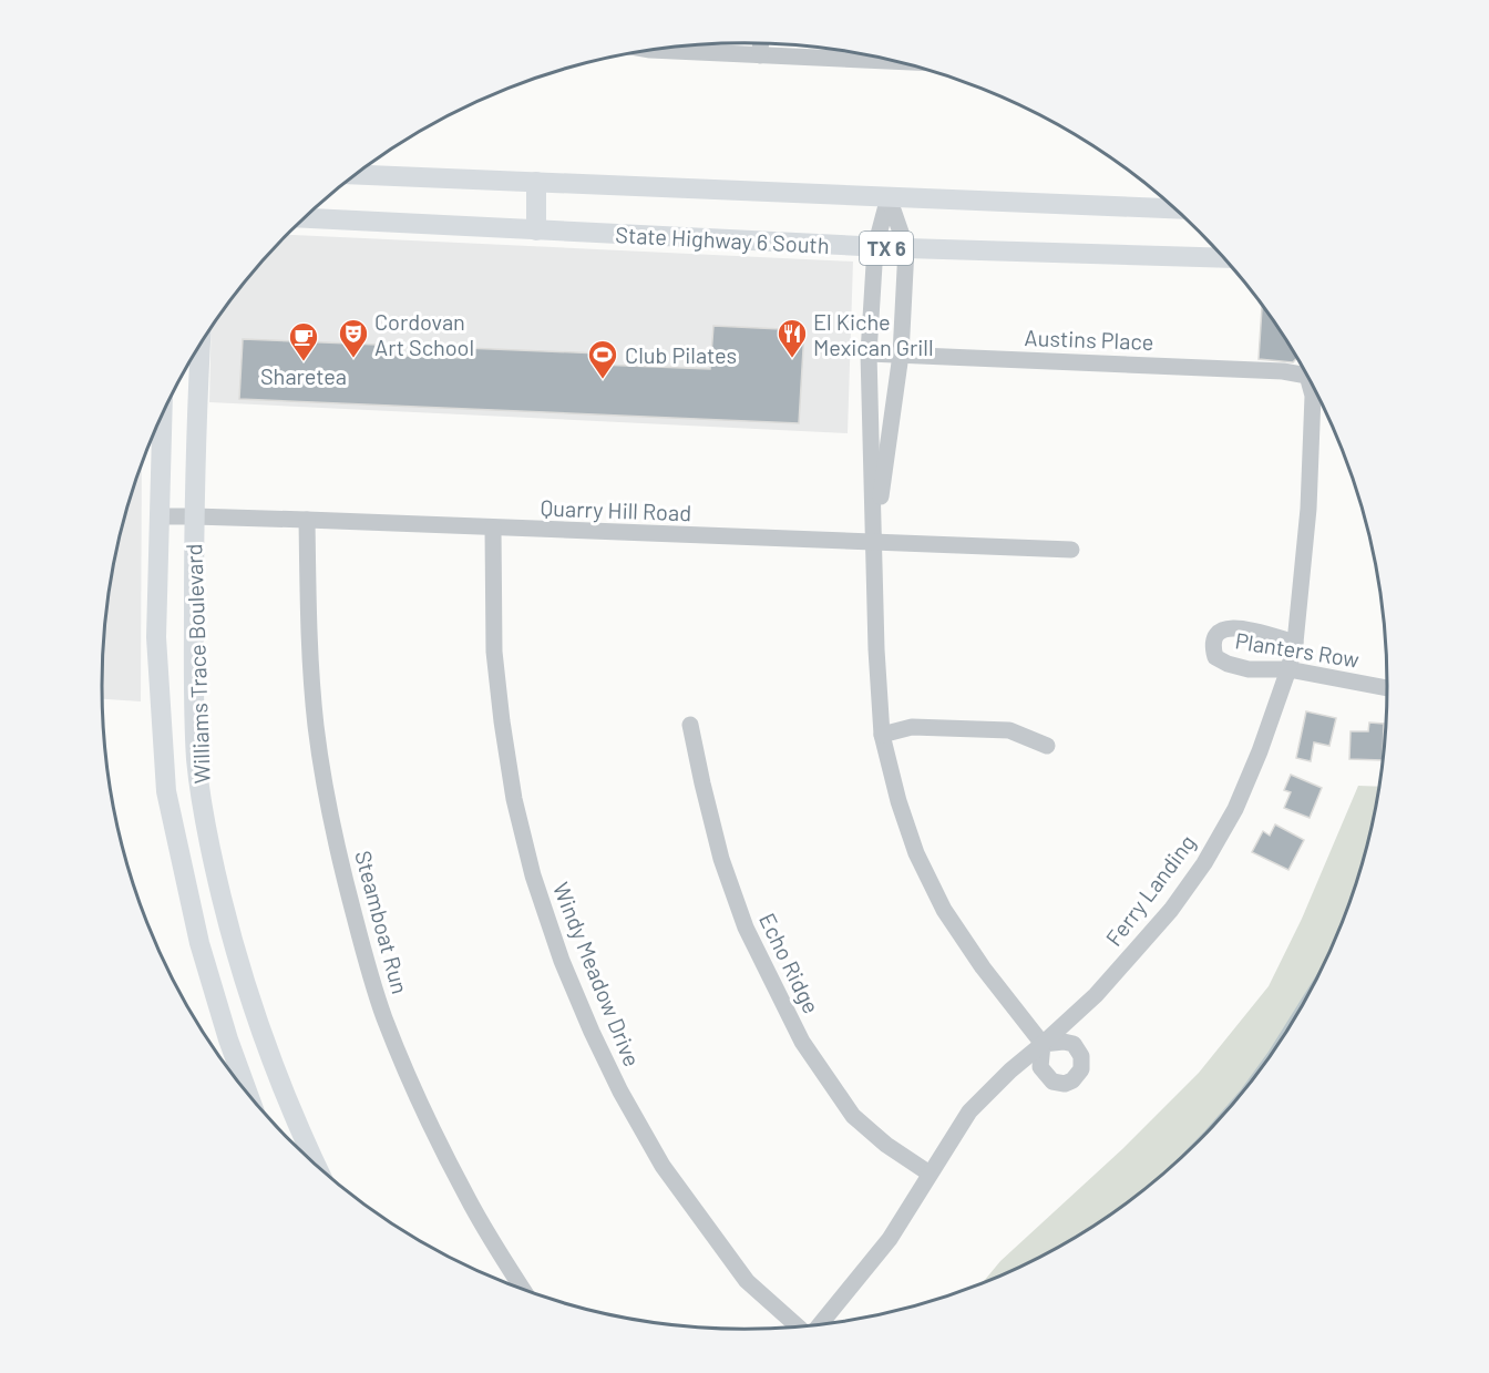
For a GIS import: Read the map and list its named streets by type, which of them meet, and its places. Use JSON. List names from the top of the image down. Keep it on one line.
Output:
{"streets":{"main road":["State Highway 6 South","TX 6","Williams Trace Boulevard"],"street":["Austins Place","Quarry Hill Road","Planters Row","Ferry Landing","Steamboat Run","Echo Ridge","Windy Meadow Drive"]},"crossings":[["Austins Place","Ferry Landing"],["Quarry Hill Road","Williams Trace Boulevard"],["Quarry Hill Road","Steamboat Run"],["Quarry Hill Road","Windy Meadow Drive"],["Planters Row","Ferry Landing"],["Ferry Landing","Echo Ridge"]],"places":{"theatre":["Cordovan Art School"],"restaurant":["El Kiche Mexican Grill"],"cafe":["Sharetea"],"sports":["Club Pilates"]}}
